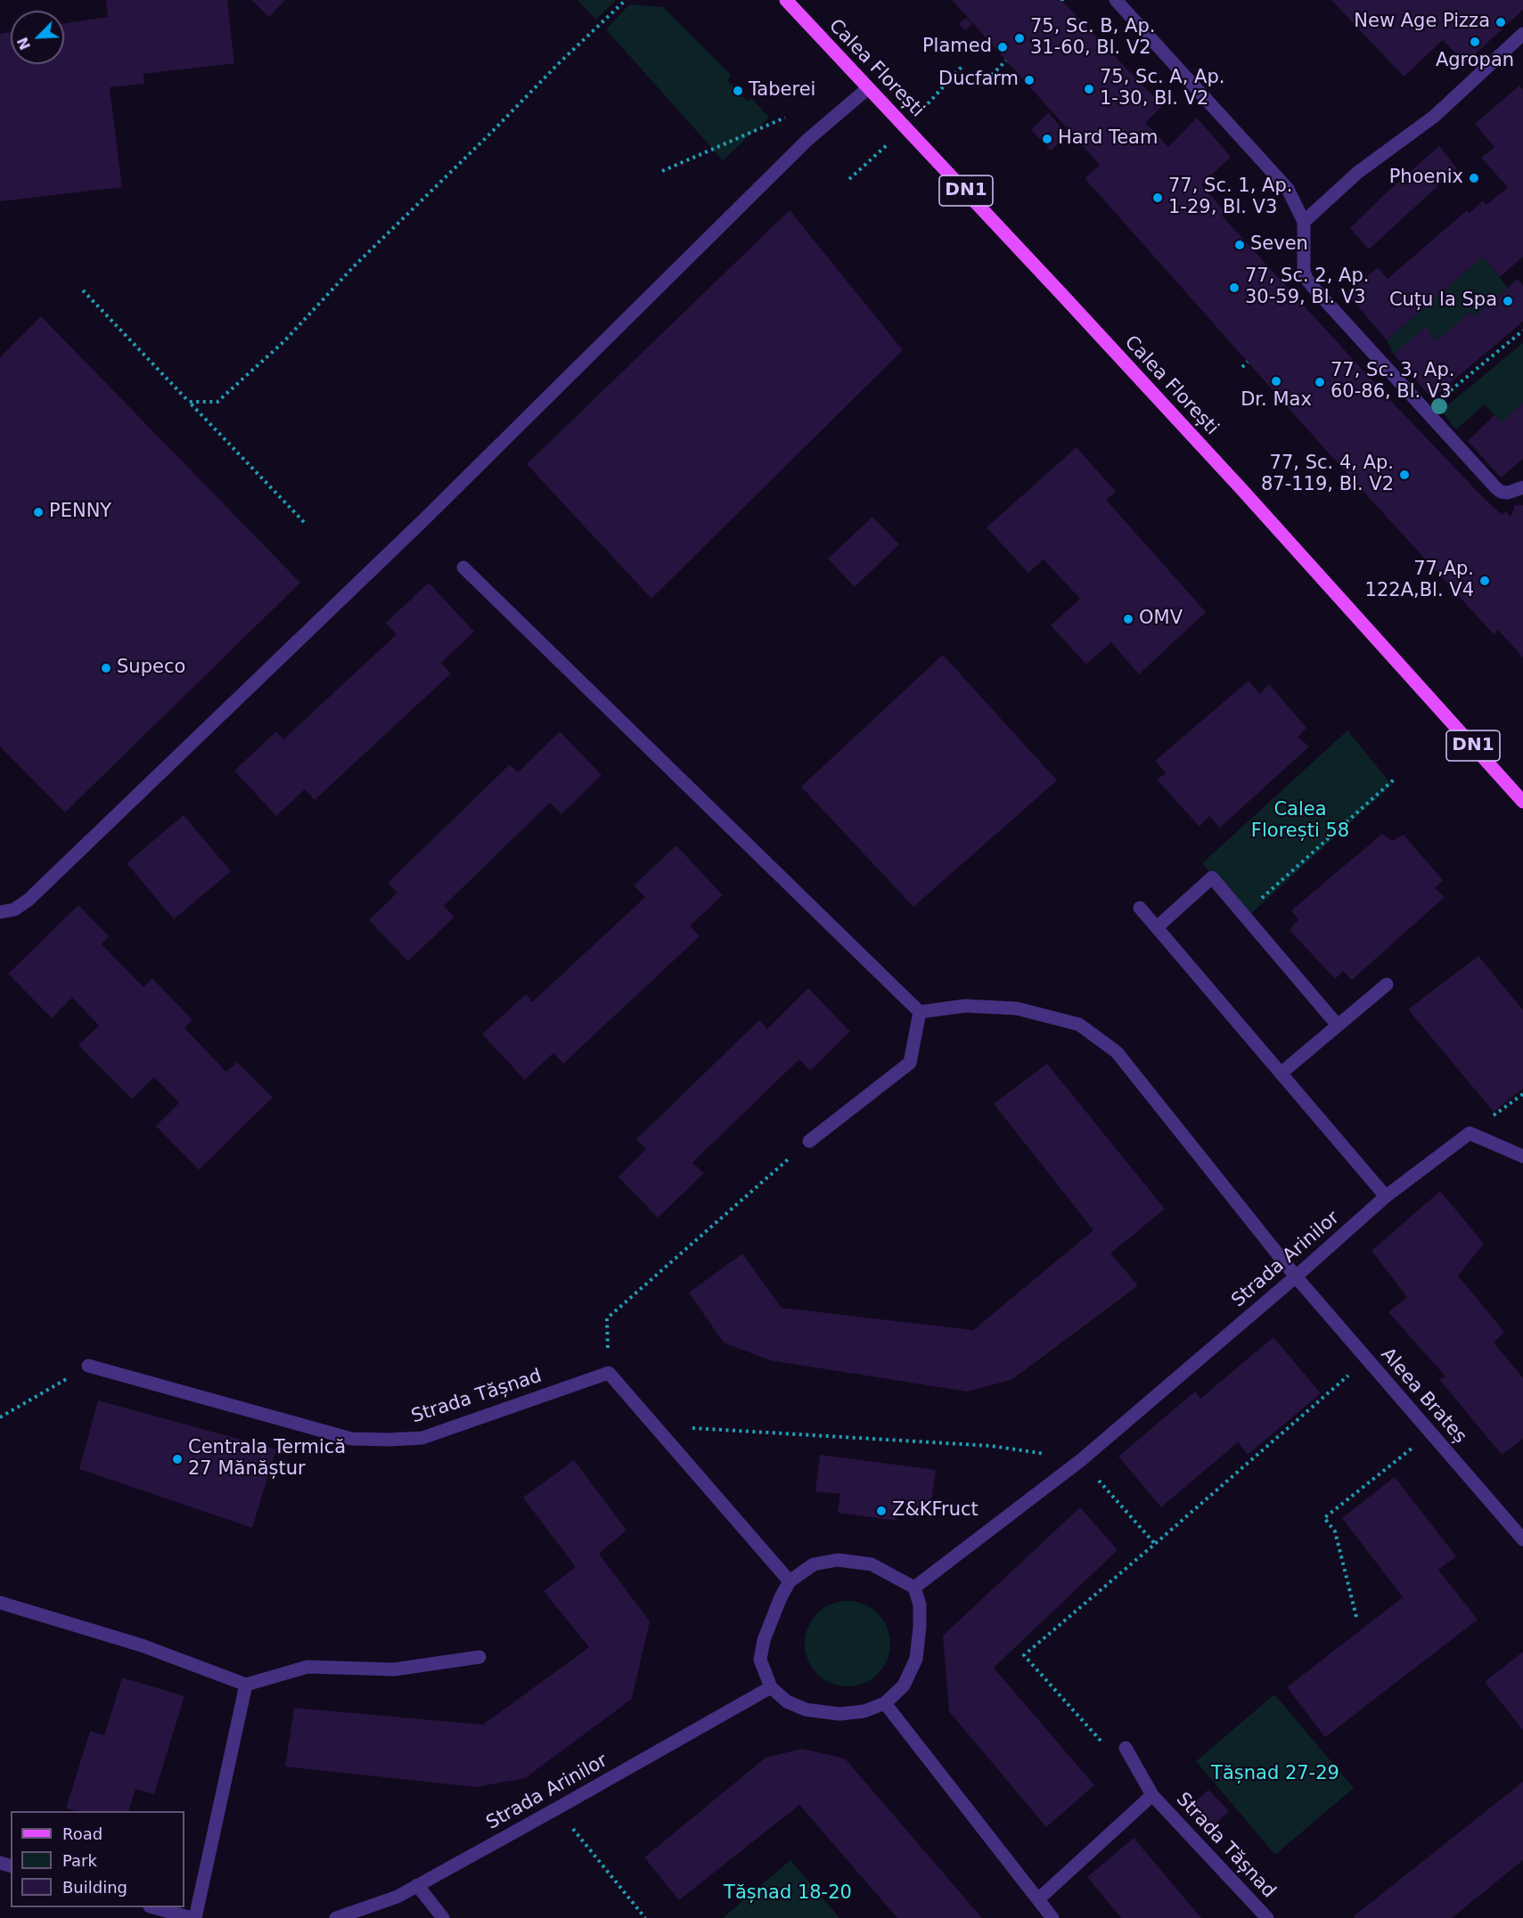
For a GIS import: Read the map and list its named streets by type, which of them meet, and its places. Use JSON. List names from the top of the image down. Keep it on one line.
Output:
{"streets":{"main road":["Calea Florești","DN1"],"street":["Strada Arinilor","Aleea Brateș","Strada Tășnad"]},"crossings":[["Strada Arinilor","Aleea Brateș"]],"parks":["Calea Florești 58","Tășnad 27-29","Tășnad 18-20"],"places":["New Age Pizza","75, Sc. B, Ap. 31-60, Bl. V2","Agropan","Plamed","Ducfarm","75, Sc. A, Ap. 1-30, Bl. V2","Taberei","Hard Team","Phoenix","77, Sc. 1, Ap. 1-29, Bl. V3","Seven","77, Sc. 2, Ap. 30-59, Bl. V3","Cuțu la Spa","Dr. Max","77, Sc. 3, Ap. 60-86, Bl. V3","77, Sc. 4, Ap. 87-119, Bl. V2","PENNY","77,Ap. 122A,Bl. V4","OMV","Supeco","Centrala Termică 27 Mănăștur","Z&KFruct"],"legend":["Road","Park","Building"],"north":"bottom left"}
